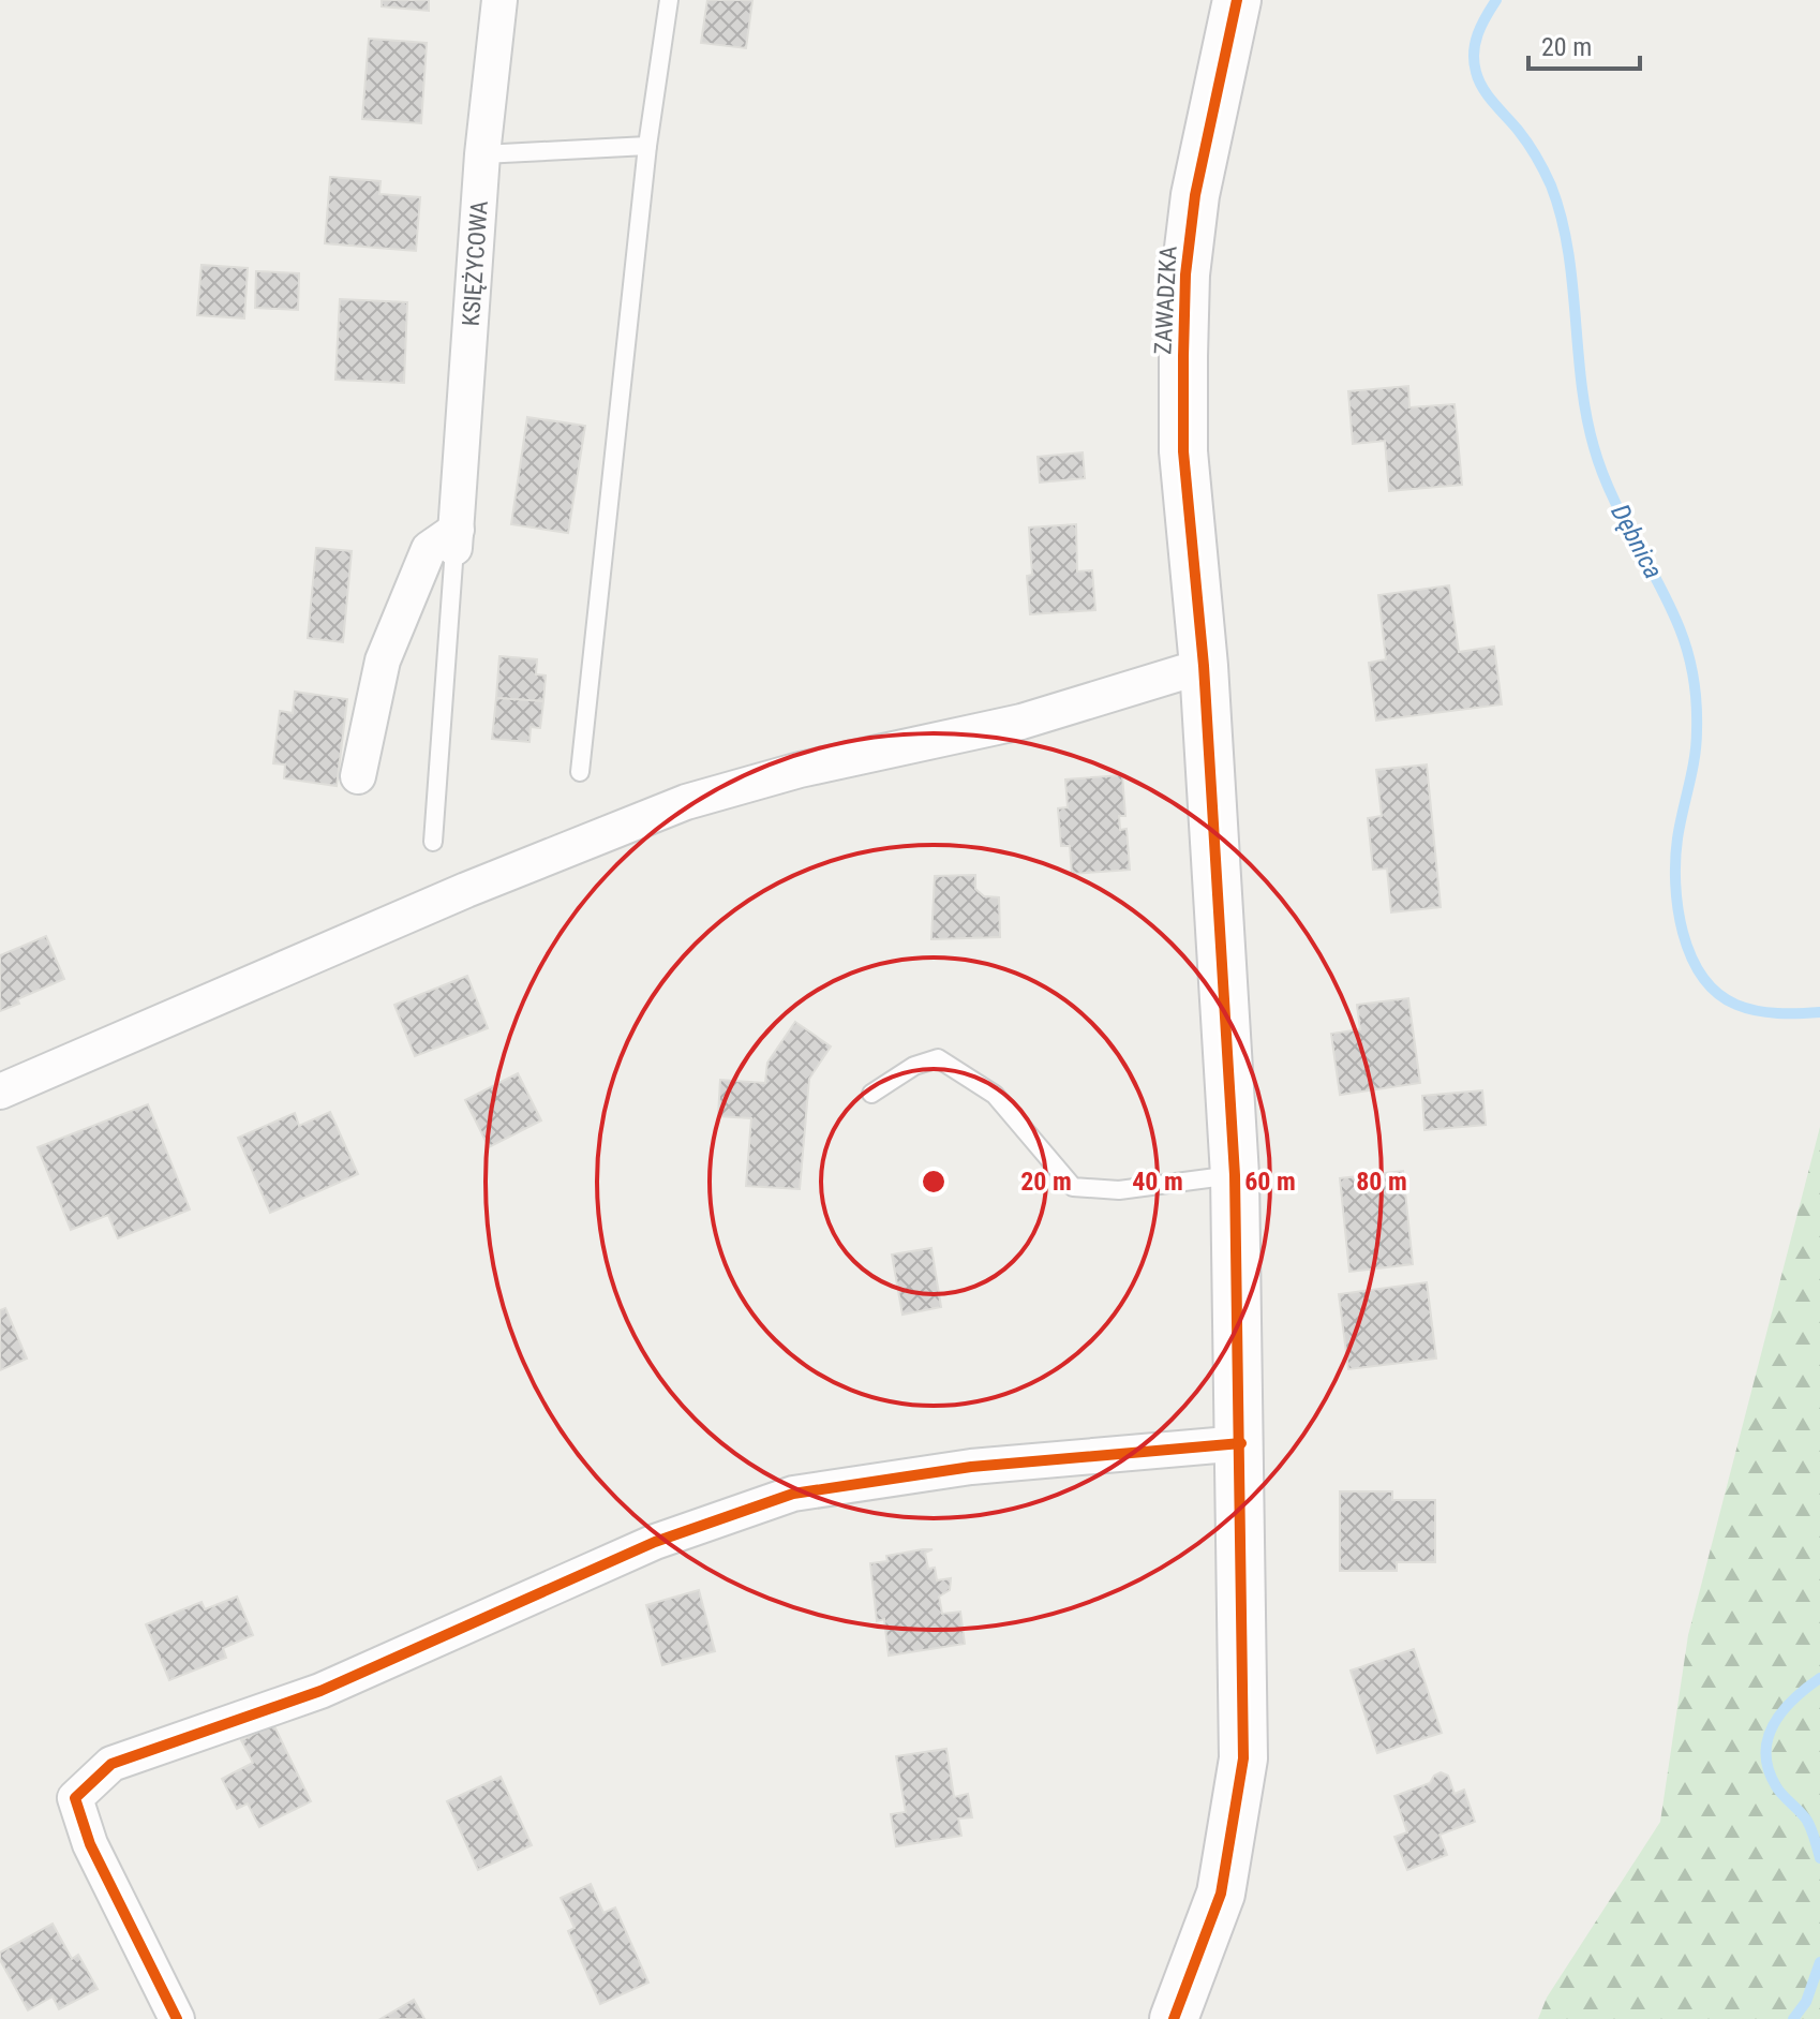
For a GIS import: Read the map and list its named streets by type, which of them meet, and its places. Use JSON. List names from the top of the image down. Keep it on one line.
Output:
{"streets":{"street":["KSIĘŻYCOWA","ZAWADZKA"]},"water":["Dębnica"],"scale_bar":"20 m","rings":["20 m","40 m","60 m","80 m"]}
